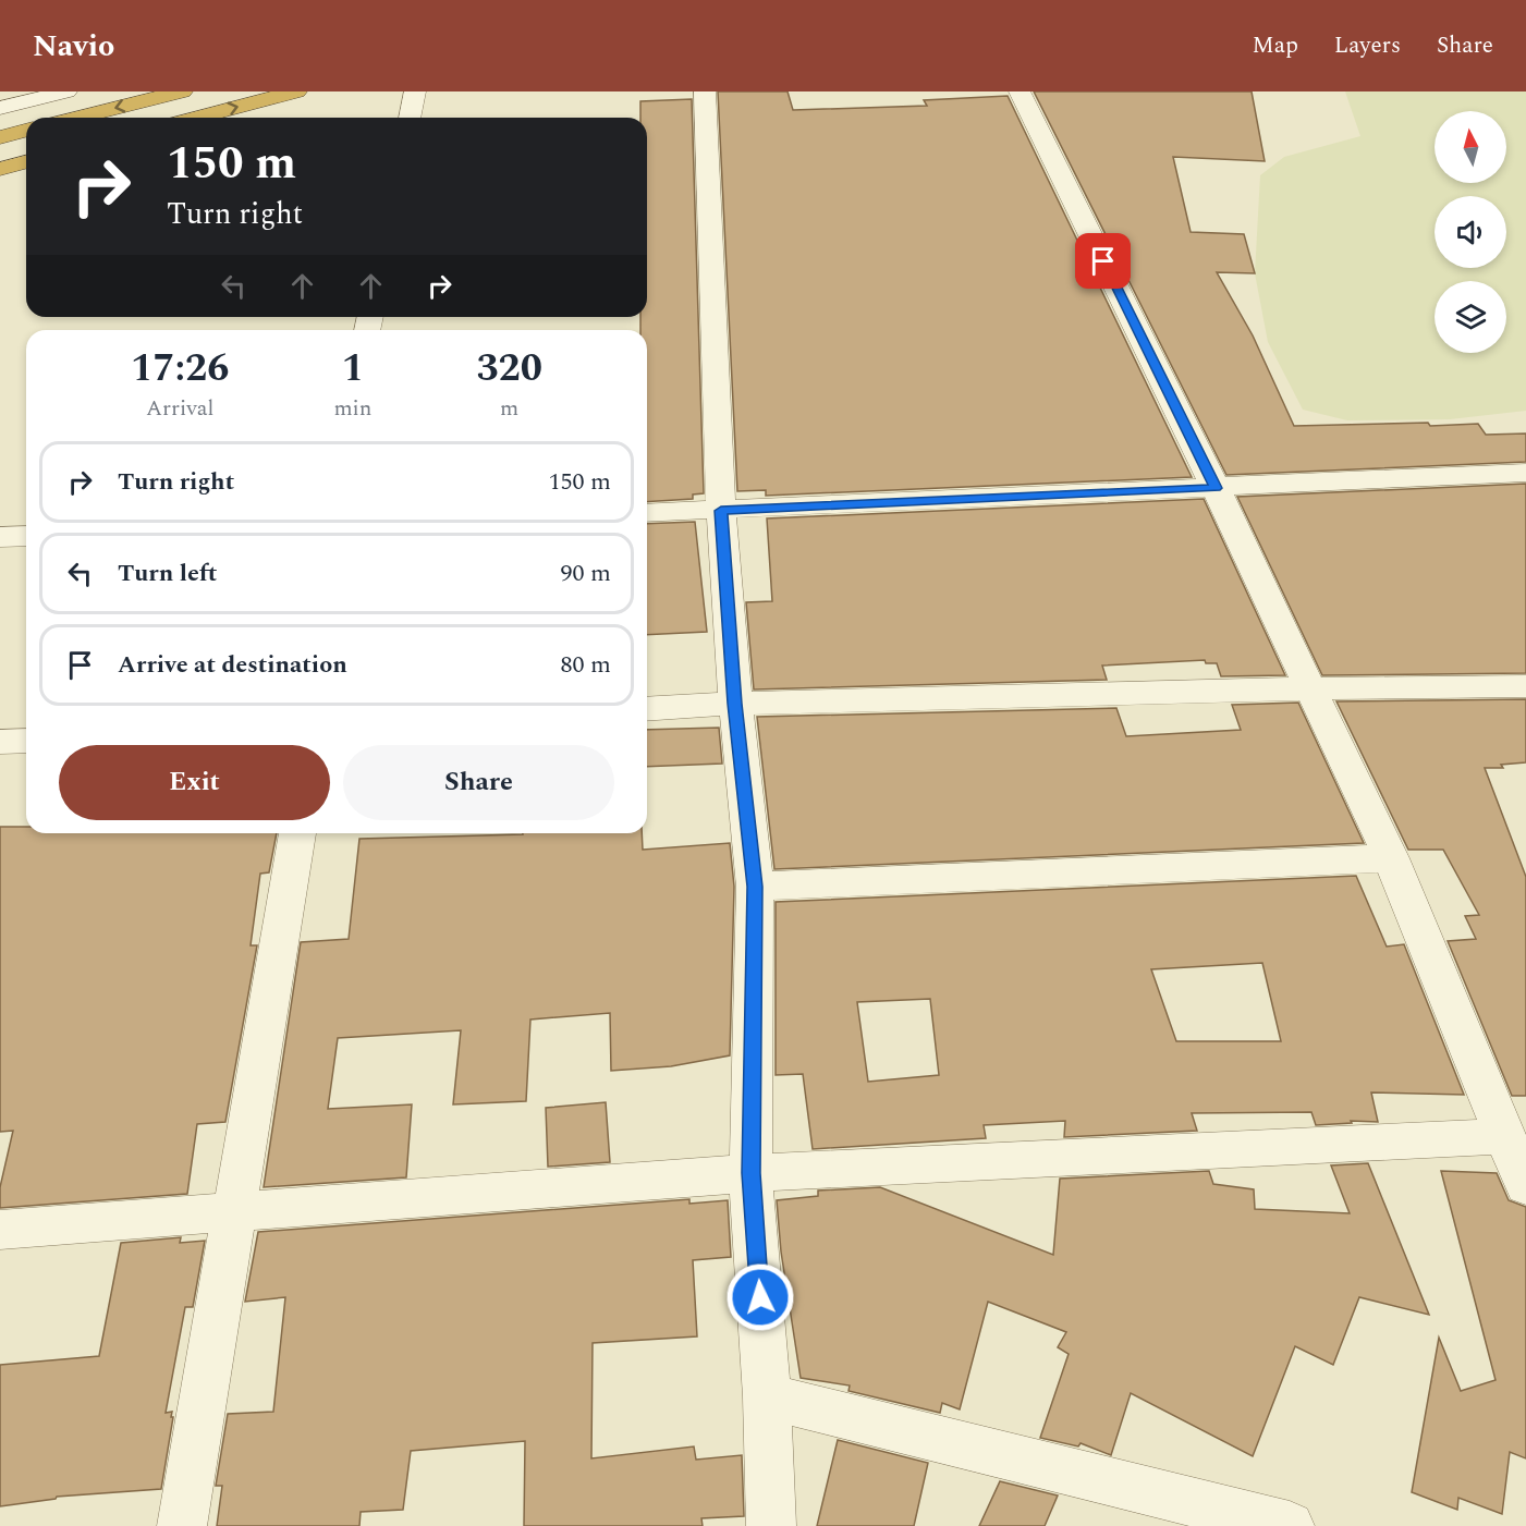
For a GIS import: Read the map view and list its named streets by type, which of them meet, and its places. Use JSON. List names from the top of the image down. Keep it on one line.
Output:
{"north":"top","page":{"header":"Navio","nav":["Map","Layers","Share"],"turn":["150 m","Turn right"],"eta":["17:26","Arrival","1","min","320","m"],"list":[{"name":"Turn right","value":"150 m"},{"name":"Turn left","value":"90 m"},{"name":"Arrive at destination","value":"80 m"}],"buttons":["Exit","Share"]}}
